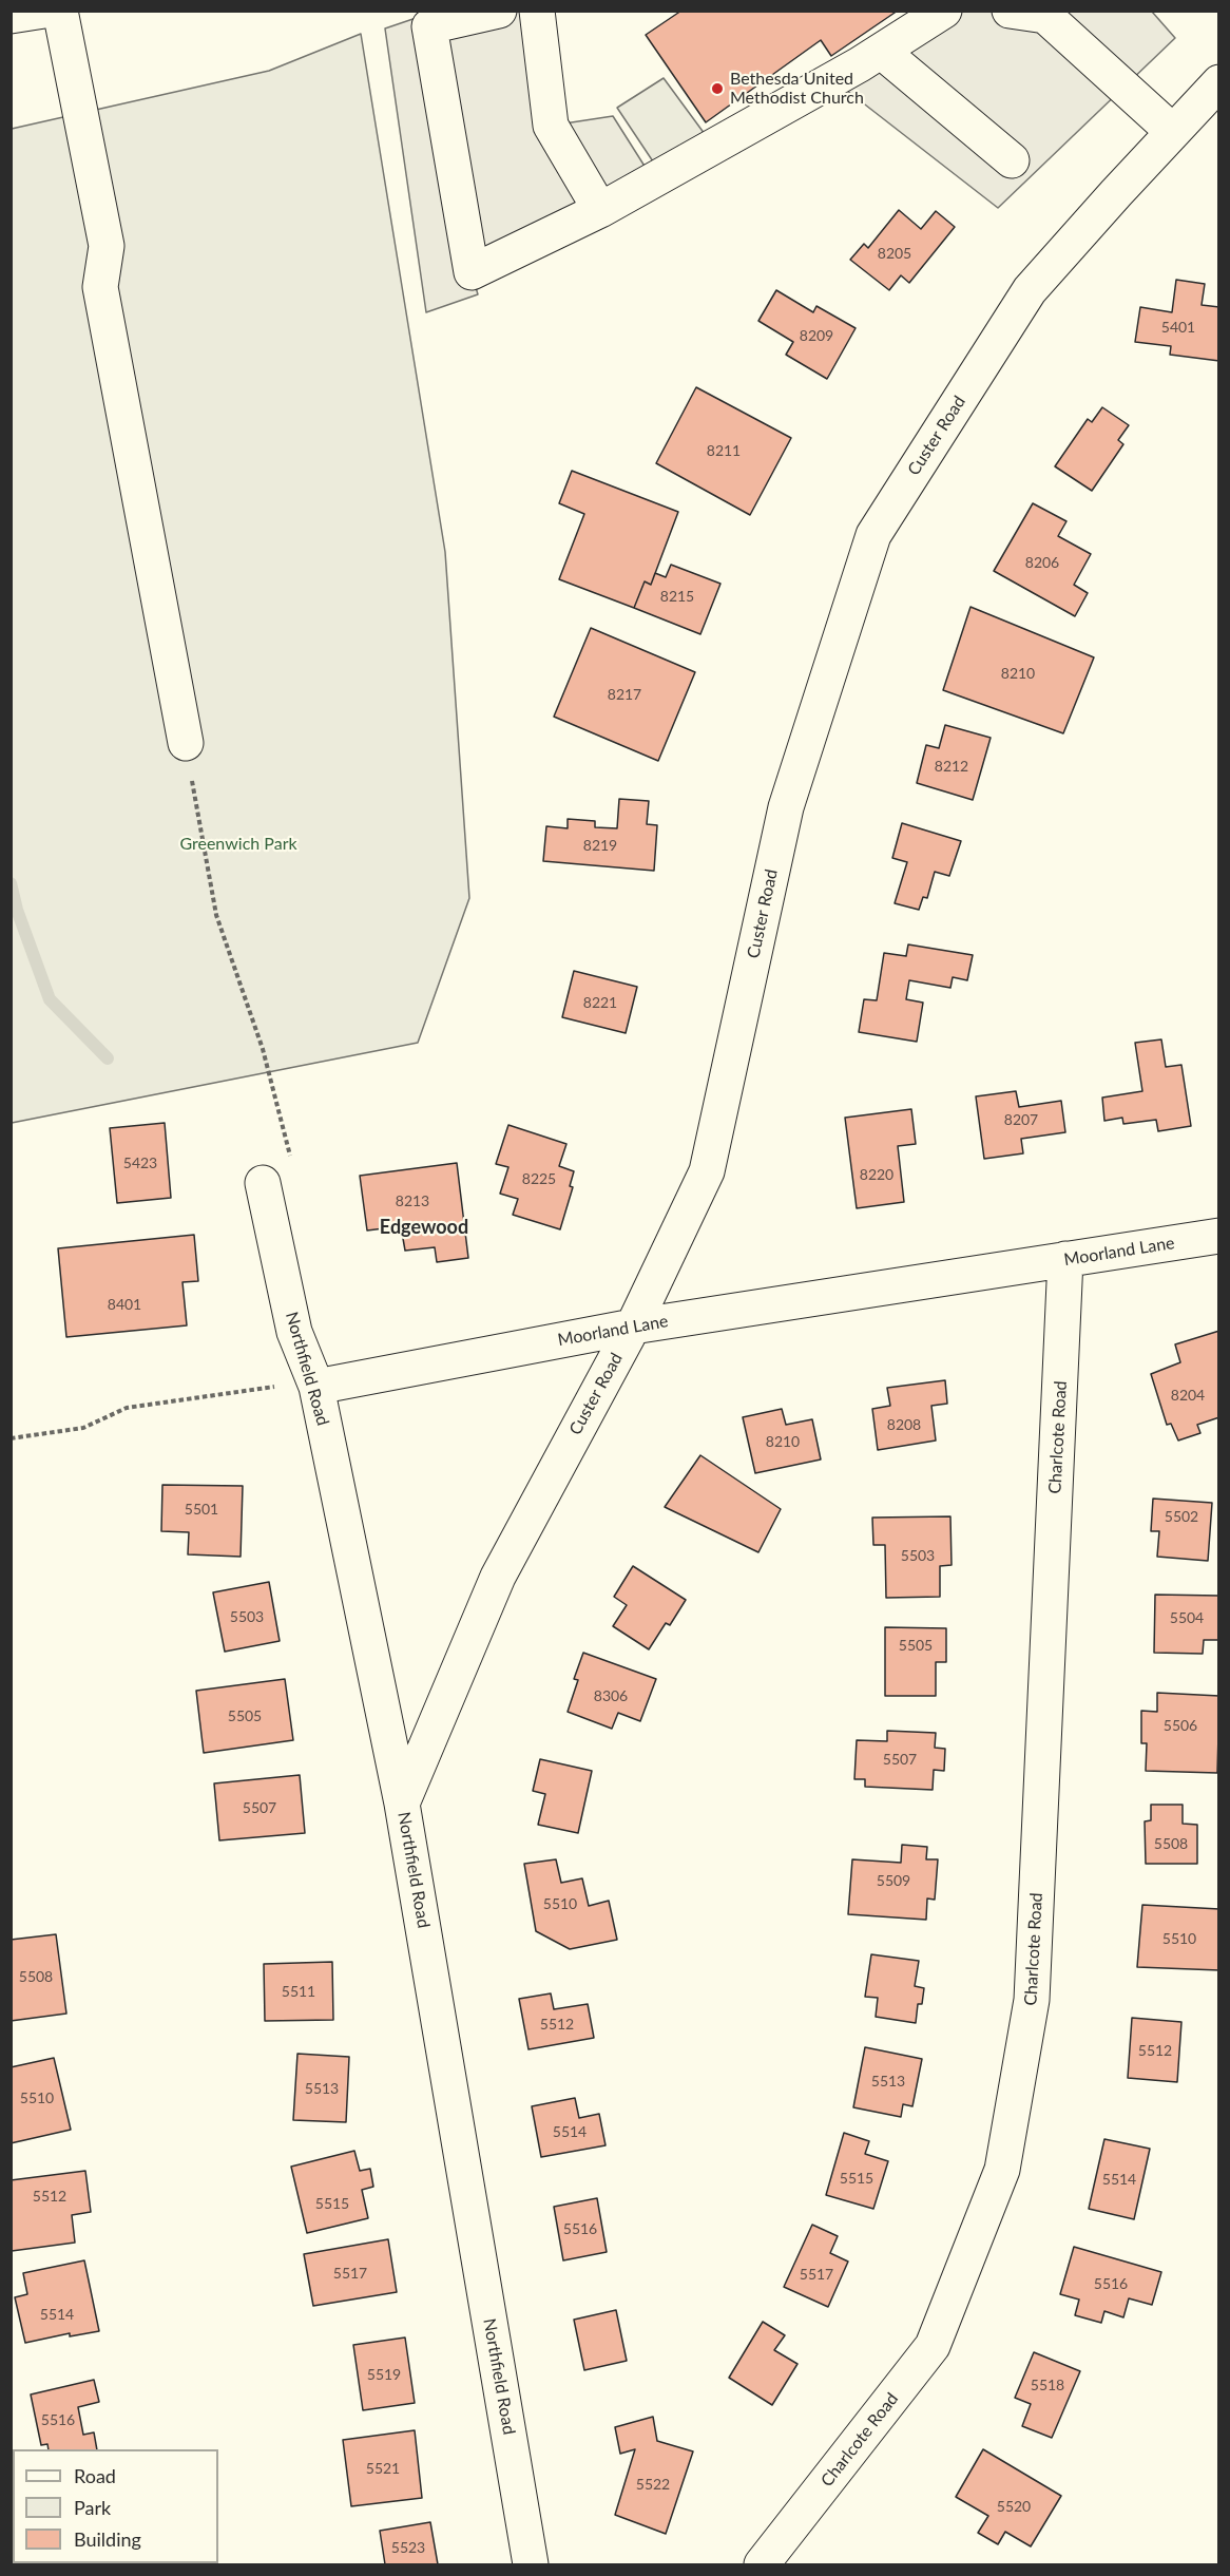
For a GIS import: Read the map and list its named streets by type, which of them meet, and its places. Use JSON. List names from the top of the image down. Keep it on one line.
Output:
{"streets":{"street":["Custer Road","Moorland Lane","Northfield Road","Charlcote Road"]},"crossings":[["Custer Road","Moorland Lane"],["Custer Road","Northfield Road"],["Moorland Lane","Northfield Road"],["Moorland Lane","Charlcote Road"]],"districts":["Edgewood"],"parks":["Greenwich Park"],"places":["Bethesda United Methodist Church"],"house_numbers":["8205","5401","8209","8211","8206","8215","8210","8217","8212","8219","8221","8207","5423","8220","8225","8213","8401","8204","8208","8210","5501","5502","5503","5503","5504","5505","8306","5505","5506","5507","5507","5508","5509","5510","5510","5508","5511","5512","5512","5513","5513","5510","5514","5515","5514","5512","5515","5516","5517","5517","5516","5514","5519","5518","5516","5521","5522","5520","5523"],"legend":["Road","Park","Building"]}
